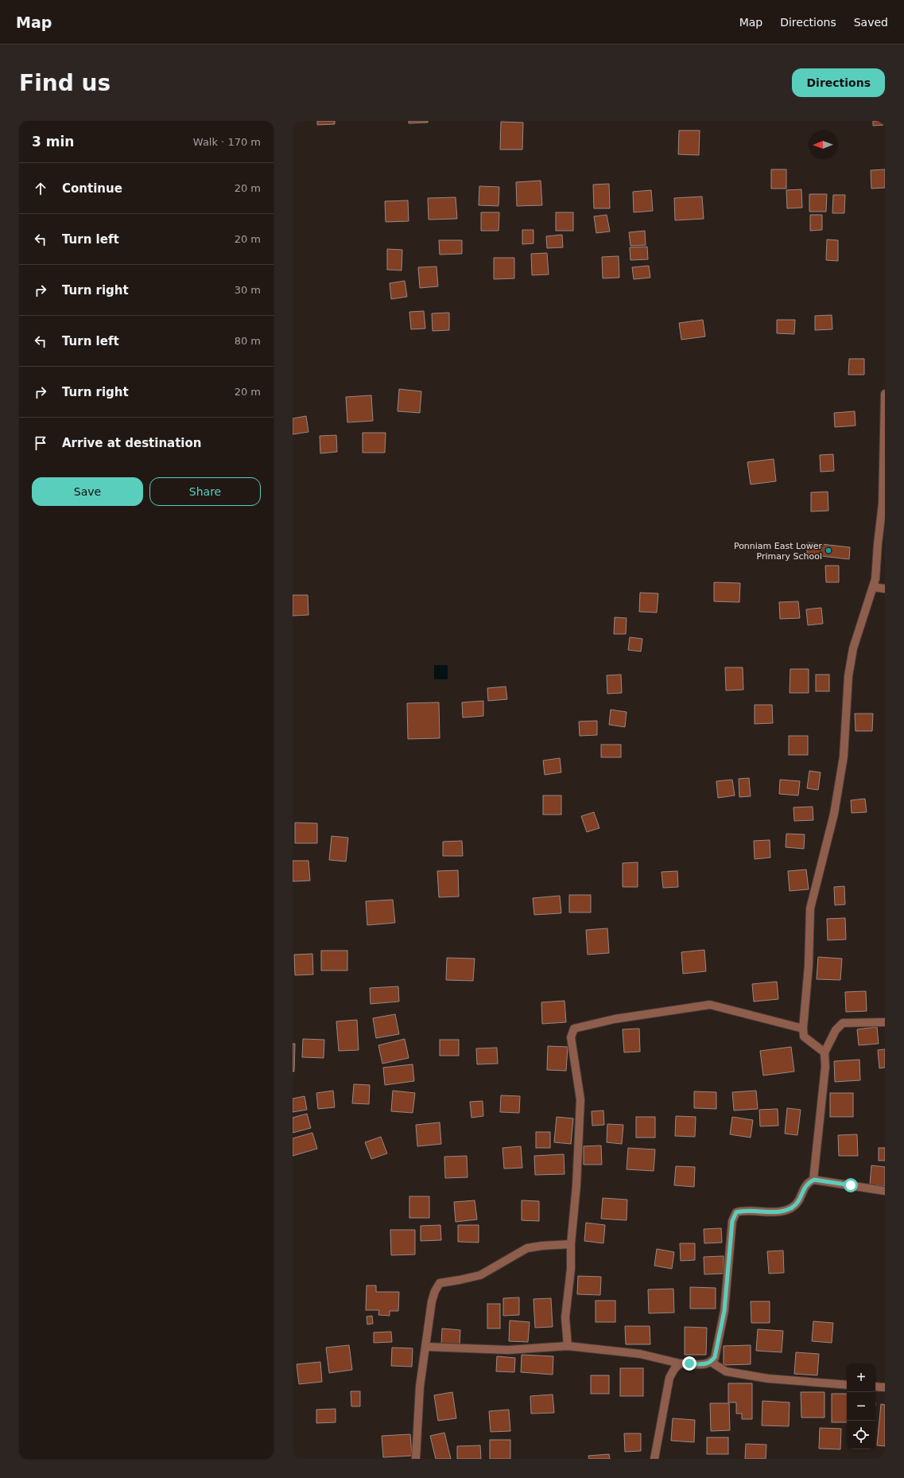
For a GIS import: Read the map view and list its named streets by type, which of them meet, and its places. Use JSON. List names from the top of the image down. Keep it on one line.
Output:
{"places":["Ponniam East Lower Primary School"],"north":"left","page":{"header":"Map","nav":["Map","Directions","Saved"],"buttons":["Directions",["Save","Share"]],"title":"Find us","heading":["3 min","Walk · 170 m"],"list":[["Continue","20 m"],["Turn left","20 m"],["Turn right","30 m"],["Turn left","80 m"],["Turn right","20 m"],"Arrive at destination"],"map_buttons":["+","−"]}}
